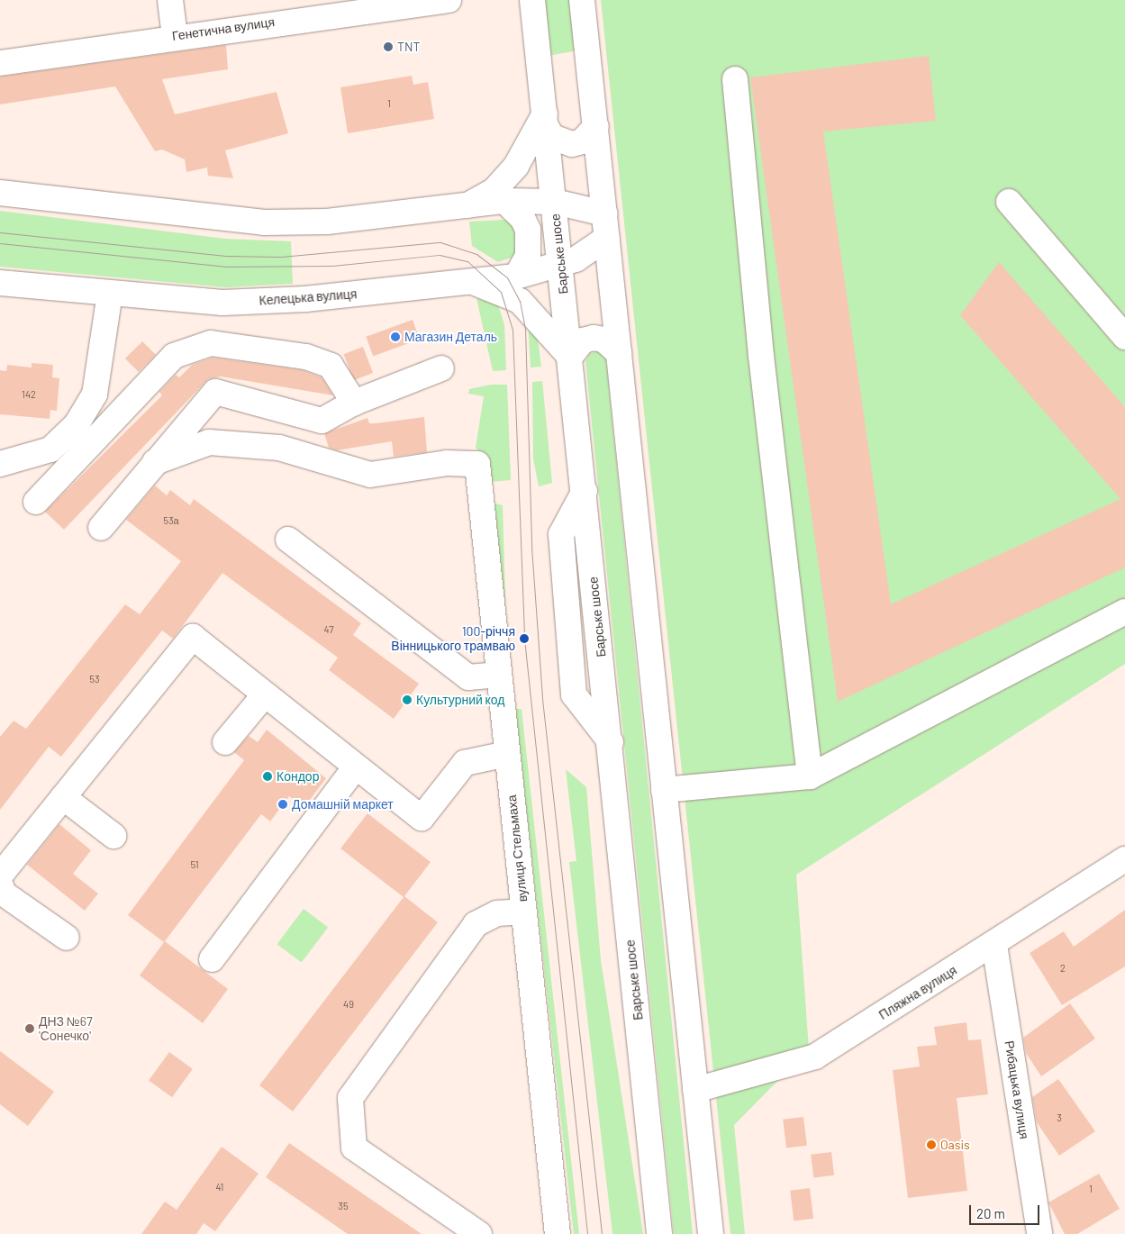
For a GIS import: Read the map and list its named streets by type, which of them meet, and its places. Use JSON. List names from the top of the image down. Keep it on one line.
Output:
{"streets":{"main road":["Генетична вулиця","Барське шосе","Келецька вулиця","вулиця Стельмаха","Пляжна вулиця","Рибацька вулиця"]},"crossings":[["Барське шосе","Келецька вулиця"],["Пляжна вулиця","Рибацька вулиця"]],"places":["TNT","Магазин Деталь","100-річчя Вінницького трамваю","Культурний код","Кондор","Домашній маркет","ДНЗ №67 'Сонечко'","Oasis"],"house_numbers":["1","142","53а","47","53","51","2","49","3","41","1","35"],"scale_bar":"20 m"}
